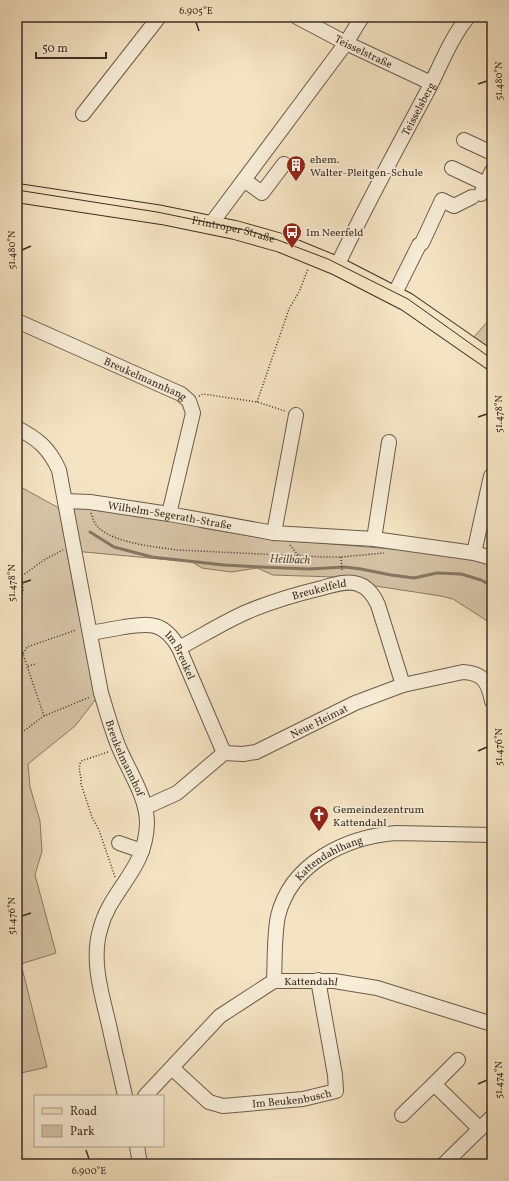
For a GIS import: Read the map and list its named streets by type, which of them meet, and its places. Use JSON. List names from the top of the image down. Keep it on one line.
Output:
{"streets":{"main road":["Frintroper Straße"],"street":["Teisselstraße","Teisselsberg","Breukelmannhang","Wilhelm-Segerath-Straße","Breukelfeld","Im Breukel","Neue Heimat","Breukelmannhof","Kattendahlhang","Kattendahl","Im Beukenbusch"]},"crossings":[["Teisselstraße","Teisselsberg"],["Teisselsberg","Frintroper Straße"],["Breukelmannhang","Wilhelm-Segerath-Straße"],["Wilhelm-Segerath-Straße","Breukelmannhof"],["Breukelfeld","Im Breukel"],["Breukelfeld","Neue Heimat"],["Im Breukel","Neue Heimat"],["Im Breukel","Breukelmannhof"],["Kattendahlhang","Kattendahl"],["Kattendahl","Im Beukenbusch"]],"water":["Heilbach"],"places":{"building":["ehem. Walter-Pleitgen-Schule"],"bus stop":["Im Neerfeld"],"church":["Gemeindezentrum Kattendahl"]},"legend":["Road","Park"],"scale_bar":"50 m","coordinates":["6.905°E","51.480°N","51.478°N","51.476°N","51.474°N","6.900°E"]}
